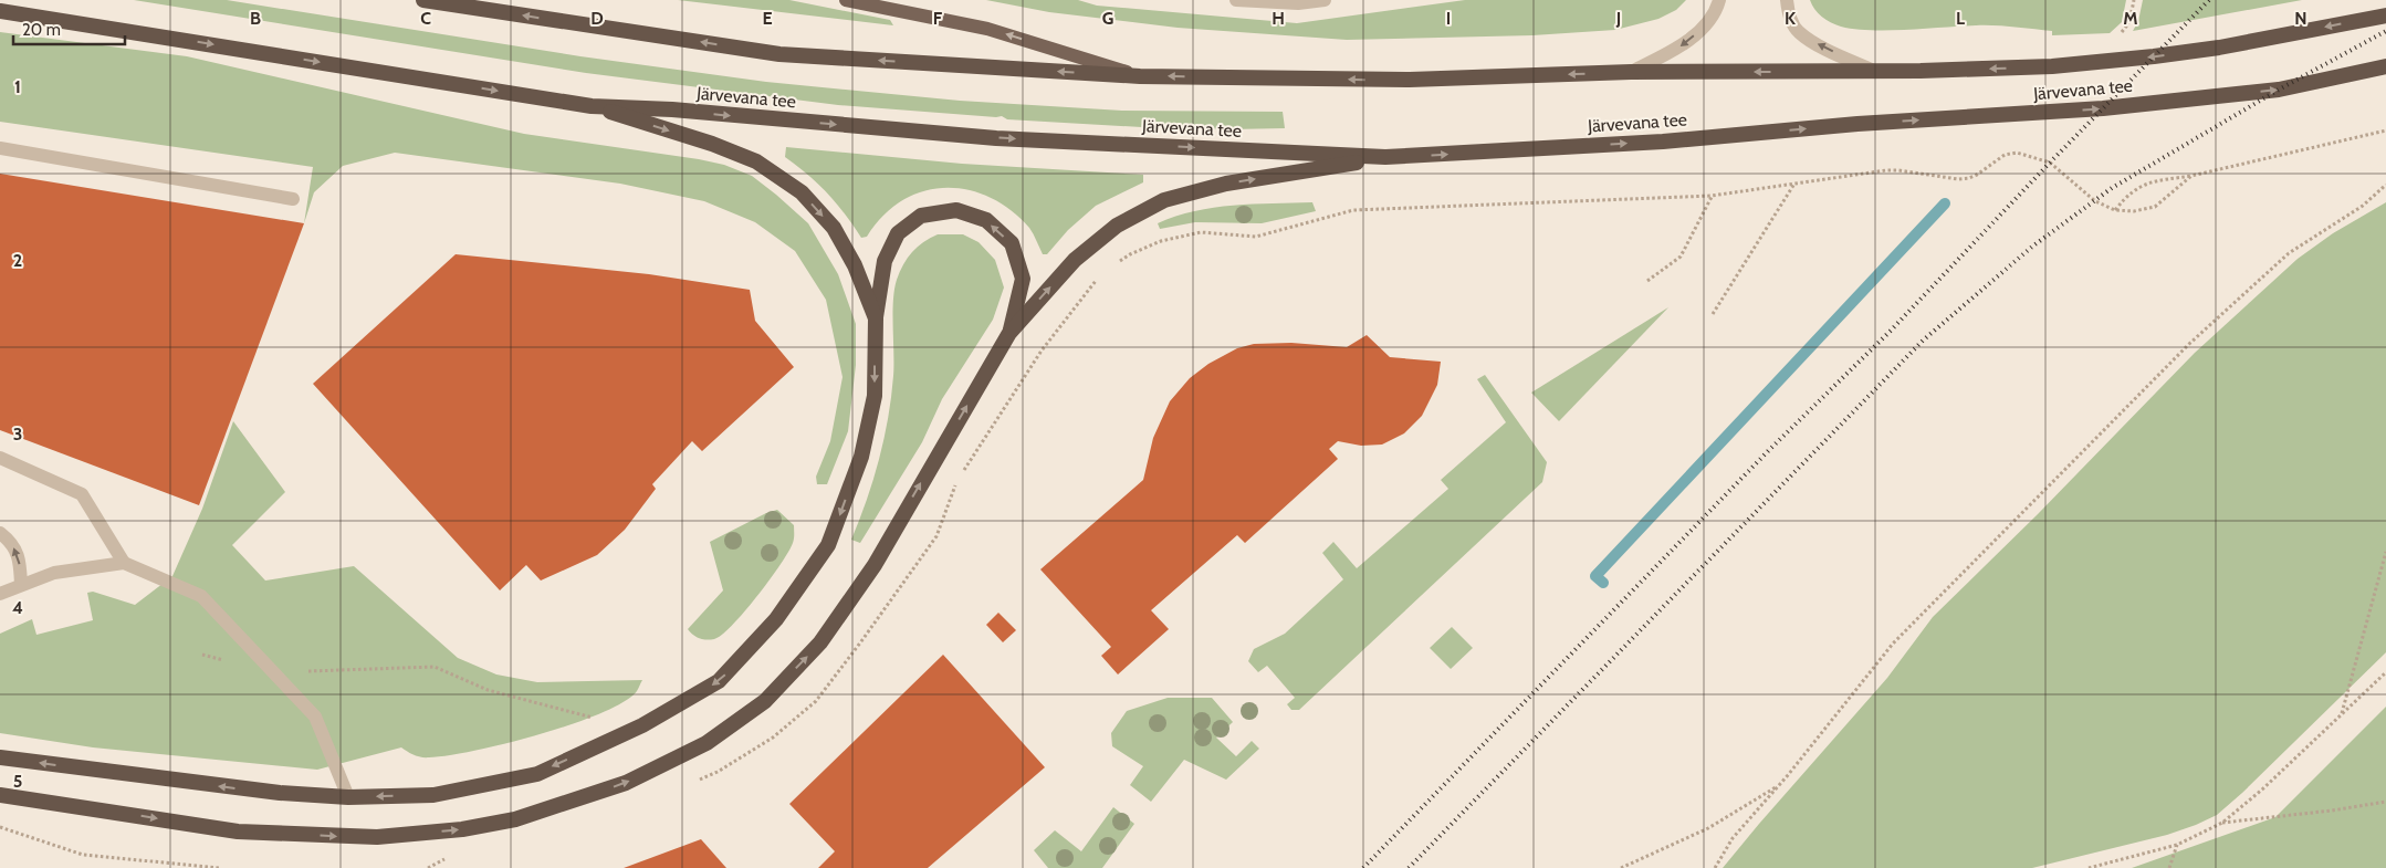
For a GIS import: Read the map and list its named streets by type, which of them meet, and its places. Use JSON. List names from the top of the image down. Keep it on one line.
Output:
{"streets":{"highway":["Järvevana tee"]},"scale_bar":"20 m","grid":{"columns":["B","C","D","E","F","G","H","I","J","K","L","M","N"],"rows":["1","2","3","4","5"]}}
